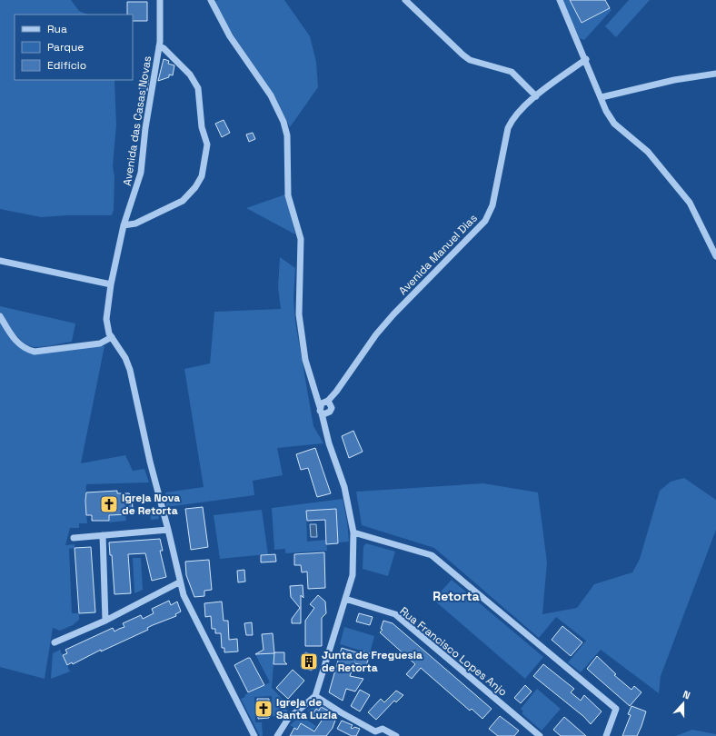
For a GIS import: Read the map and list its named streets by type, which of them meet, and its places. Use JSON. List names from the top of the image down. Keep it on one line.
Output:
{"streets":{"street":["Avenida das Casas Novas","Avenida Manuel Dias","Rua Francisco Lopes Anjo"]},"crossings":[["Avenida Manuel Dias","Rua Francisco Lopes Anjo"]],"districts":["Retorta"],"places":{"church":["Igreja Nova de Retorta","Igreja de Santa Luzia"],"building":["Junta de Freguesia de Retorta"]},"legend":["Rua","Parque","Edifício"],"north":"top"}
